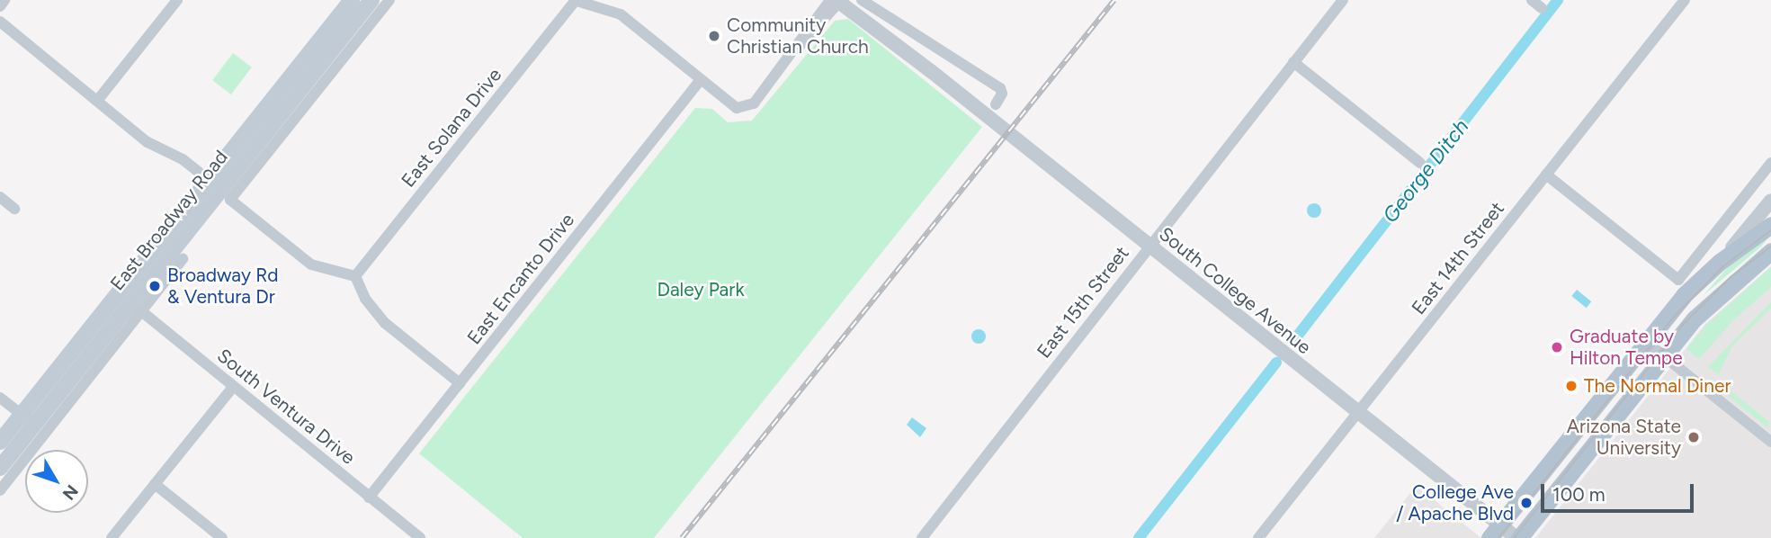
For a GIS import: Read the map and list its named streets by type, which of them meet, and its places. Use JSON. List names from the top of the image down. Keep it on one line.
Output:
{"streets":{"main road":["East Broadway Road"],"street":["East Solana Drive","East 14th Street","East Encanto Drive","South College Avenue","East 15th Street","South Ventura Drive"]},"crossings":[["East Broadway Road","South Ventura Drive"],["East 14th Street","South College Avenue"],["East Encanto Drive","South Ventura Drive"],["South College Avenue","East 15th Street"]],"water":["George Ditch"],"parks":["Daley Park"],"places":["Community Christian Church","Broadway Rd & Ventura Dr","Graduate by Hilton Tempe","The Normal Diner","Arizona State University","College Ave / Apache Blvd"],"scale_bar":"100 m","north":"bottom right"}
